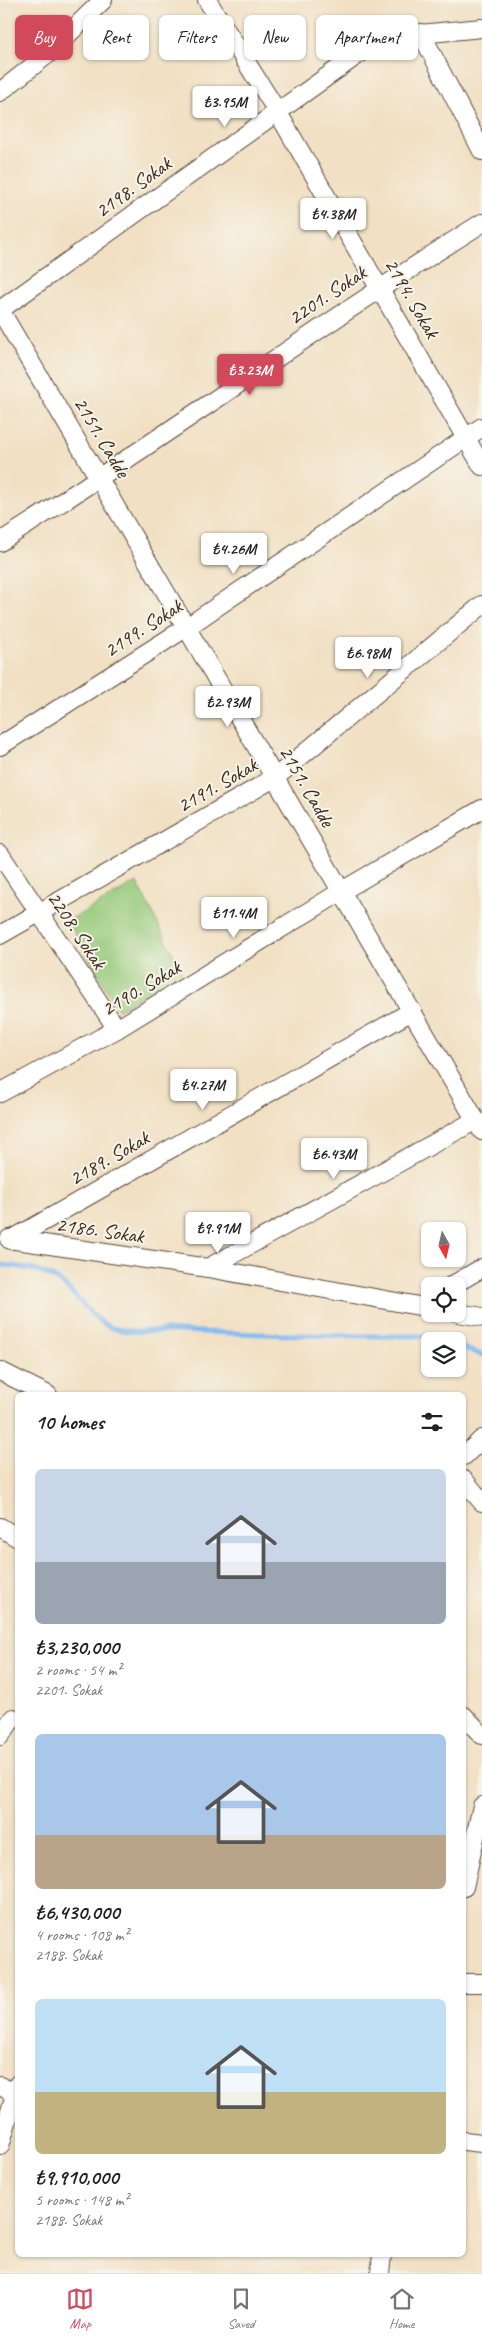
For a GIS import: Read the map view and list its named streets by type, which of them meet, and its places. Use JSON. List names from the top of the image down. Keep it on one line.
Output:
{"streets":{"street":["2198. Sokak","2201. Sokak","2194. Sokak","2151. Cadde","2199. Sokak","2191. Sokak","2208. Sokak","2190. Sokak","2189. Sokak","2186. Sokak"]},"crossings":[["2198. Sokak","2194. Sokak"],["2198. Sokak","2151. Cadde"],["2201. Sokak","2194. Sokak"],["2201. Sokak","2151. Cadde"],["2194. Sokak","2199. Sokak"],["2151. Cadde","2199. Sokak"],["2151. Cadde","2191. Sokak"],["2151. Cadde","2190. Sokak"],["2151. Cadde","2189. Sokak"],["2191. Sokak","2208. Sokak"],["2208. Sokak","2190. Sokak"],["2189. Sokak","2186. Sokak"]],"north":"bottom","page":{"chip":["Buy","Rent","Filters","New","Apartment"],"price":["₺3.95M","₺4.38M","₺3.23M","₺4.26M","₺6.98M","₺2.93M","₺11.4M","₺4.27M","₺6.43M","₺9.91M"],"heading":"10 homes","list":[{"name":"₺3,230,000","note":"2 rooms · 54 m² · 2201. Sokak"},{"name":"₺6,430,000","note":"4 rooms · 108 m² · 2188. Sokak"},{"name":"₺9,910,000","note":"5 rooms · 148 m² · 2188. Sokak"}],"tabs":["Map","Saved","Home"]}}
